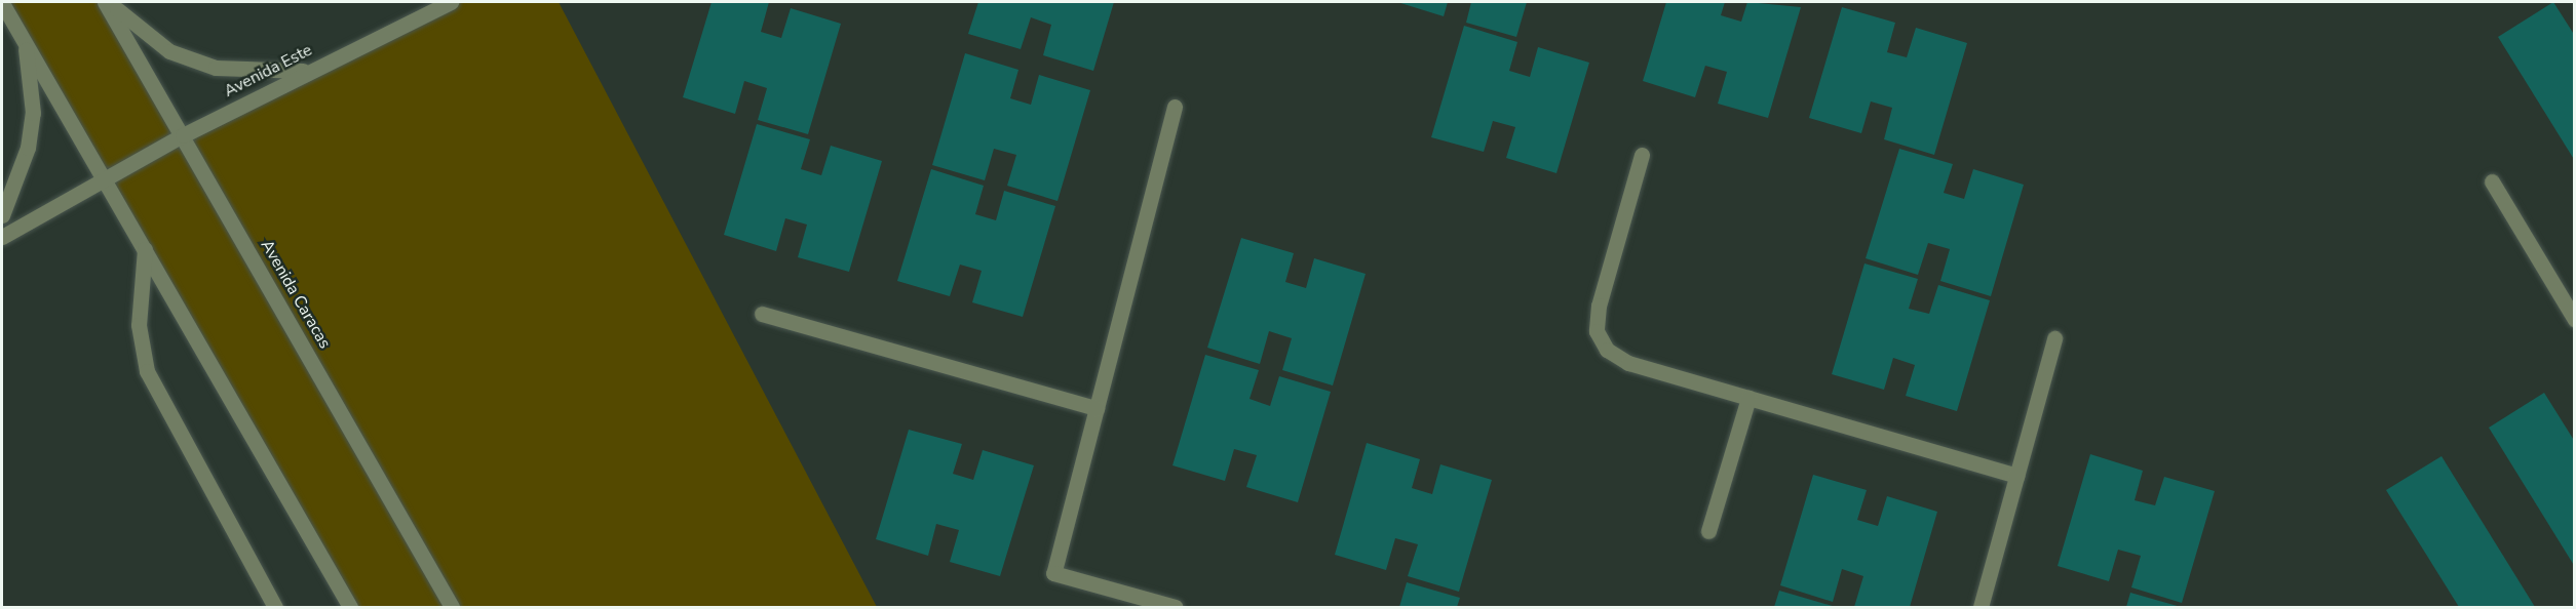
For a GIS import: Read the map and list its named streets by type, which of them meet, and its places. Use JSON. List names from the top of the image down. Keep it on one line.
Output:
{"streets":{"street":["Avenida Este","Avenida Caracas"]},"crossings":[["Avenida Este","Avenida Caracas"]]}
